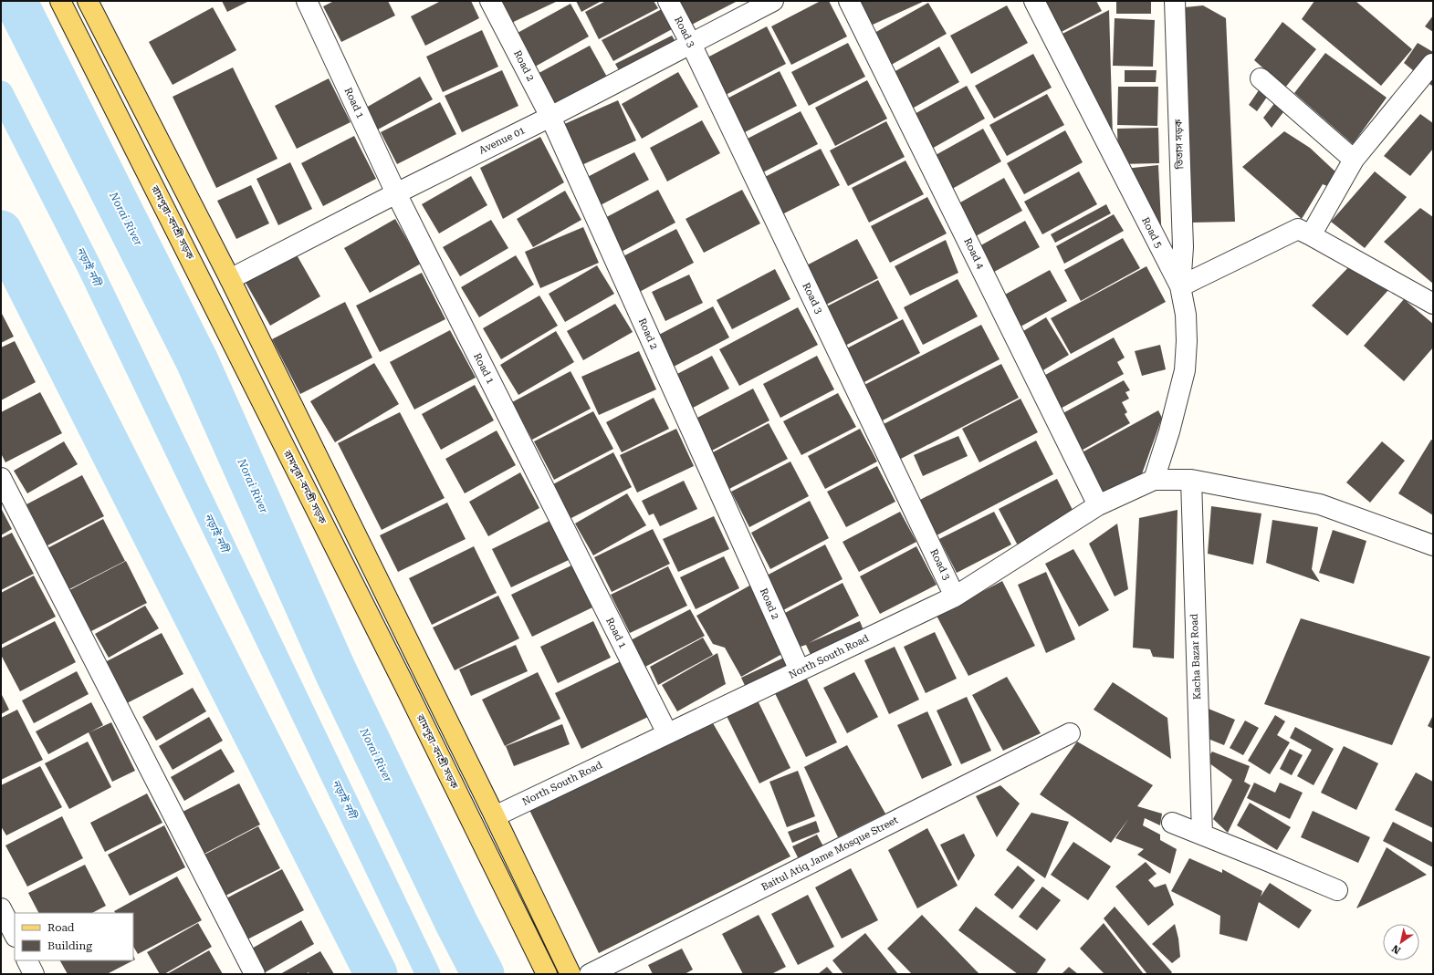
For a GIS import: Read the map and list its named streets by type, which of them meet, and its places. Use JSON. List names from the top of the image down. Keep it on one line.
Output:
{"streets":{"main road":["রামপুরা-বনশ্রী সড়ক"],"street":["Road 3","Road 2","Road 1","Avenue 01","তিতাস সড়ক","Road 5","Road 4","North South Road","Kacha Bazar Road","Baitul Atiq Jame Mosque Street"]},"crossings":[["Road 3","Avenue 01"],["Road 3","North South Road"],["Road 2","Avenue 01"],["Road 2","North South Road"],["Road 1","Avenue 01"],["Road 1","North South Road"],["তিতাস সড়ক","Road 5"],["Road 5","North South Road"],["Road 4","North South Road"]],"water":["Norai River","নড়াই নদী"],"legend":["Road","Building"],"north":"bottom left"}
